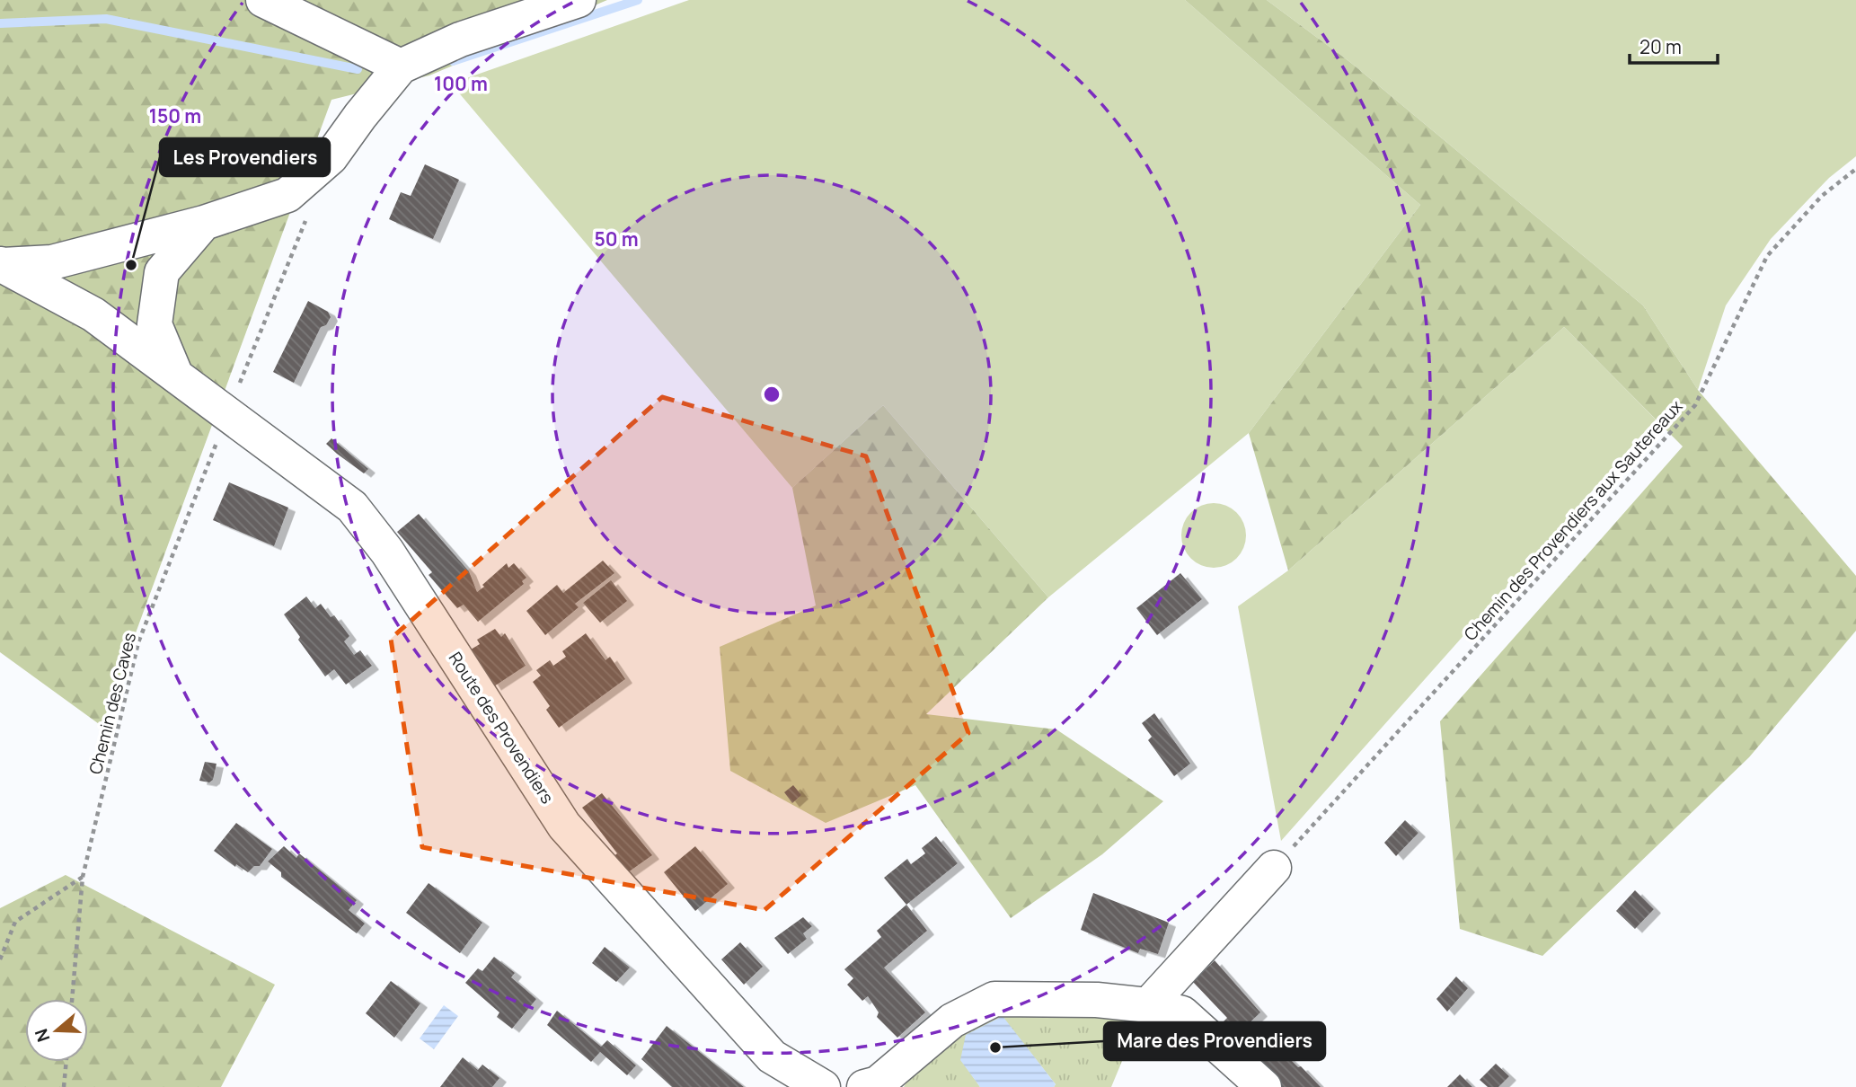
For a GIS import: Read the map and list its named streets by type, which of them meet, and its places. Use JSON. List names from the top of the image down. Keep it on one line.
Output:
{"streets":{"street":["Route des Provendiers"],"path":["Chemin des Provendiers aux Sautereaux","Chemin des Caves"]},"crossings":[["Chemin des Caves","Route des Provendiers"]],"places":["Les Provendiers","Mare des Provendiers"],"scale_bar":"20 m","north":"left","rings":["100 m","150 m","50 m"]}
